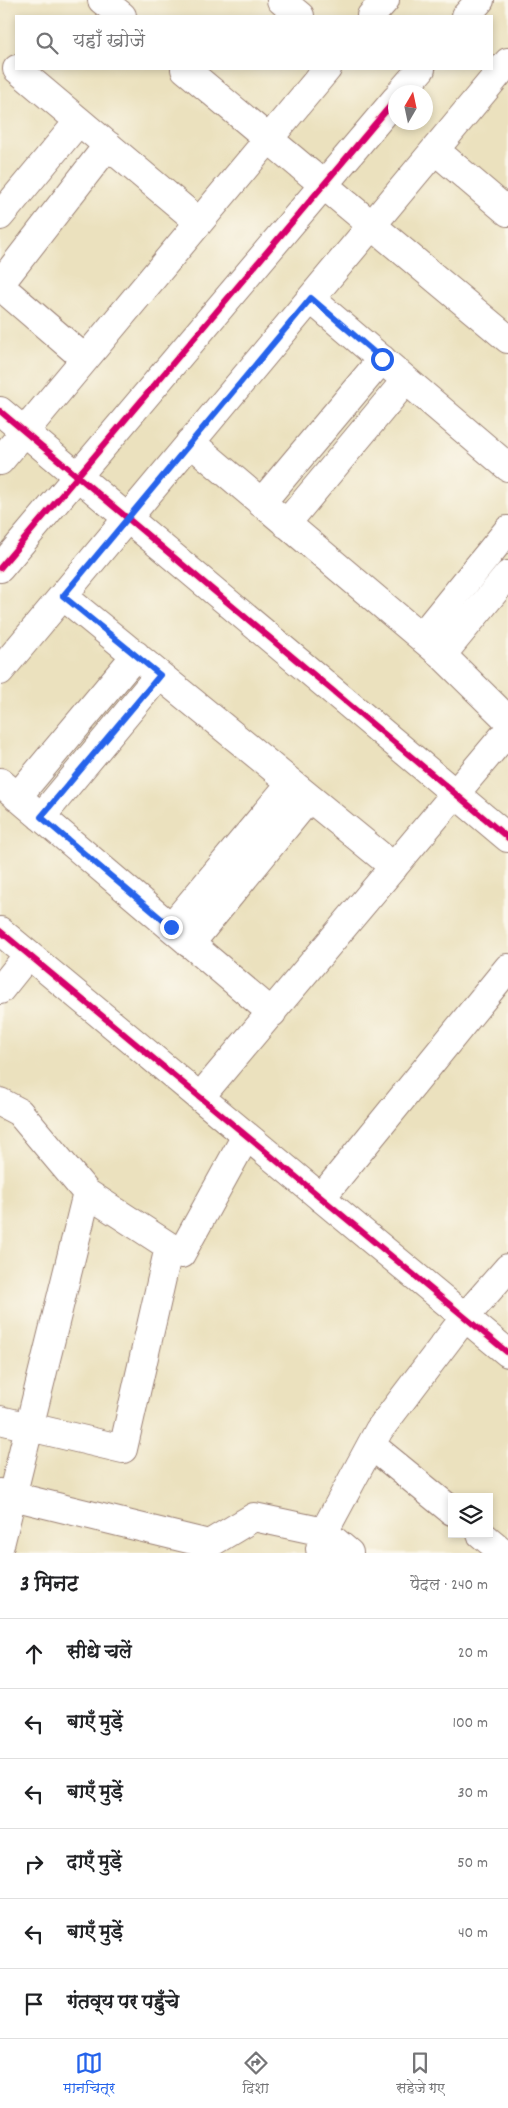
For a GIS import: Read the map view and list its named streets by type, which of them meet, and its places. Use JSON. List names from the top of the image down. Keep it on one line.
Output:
{"north":"top","page":{"search":"यहाँ खोजें","heading":["3 मिनट","पैदल · 240 m"],"list":[["सीधे चलें","20 m"],["बाएँ मुड़ें","100 m"],["बाएँ मुड़ें","30 m"],["दाएँ मुड़ें","50 m"],["बाएँ मुड़ें","40 m"],"गंतव्य पर पहुँचे"],"nav":["मानचित्र","दिशा","सहेजे गए"]}}
